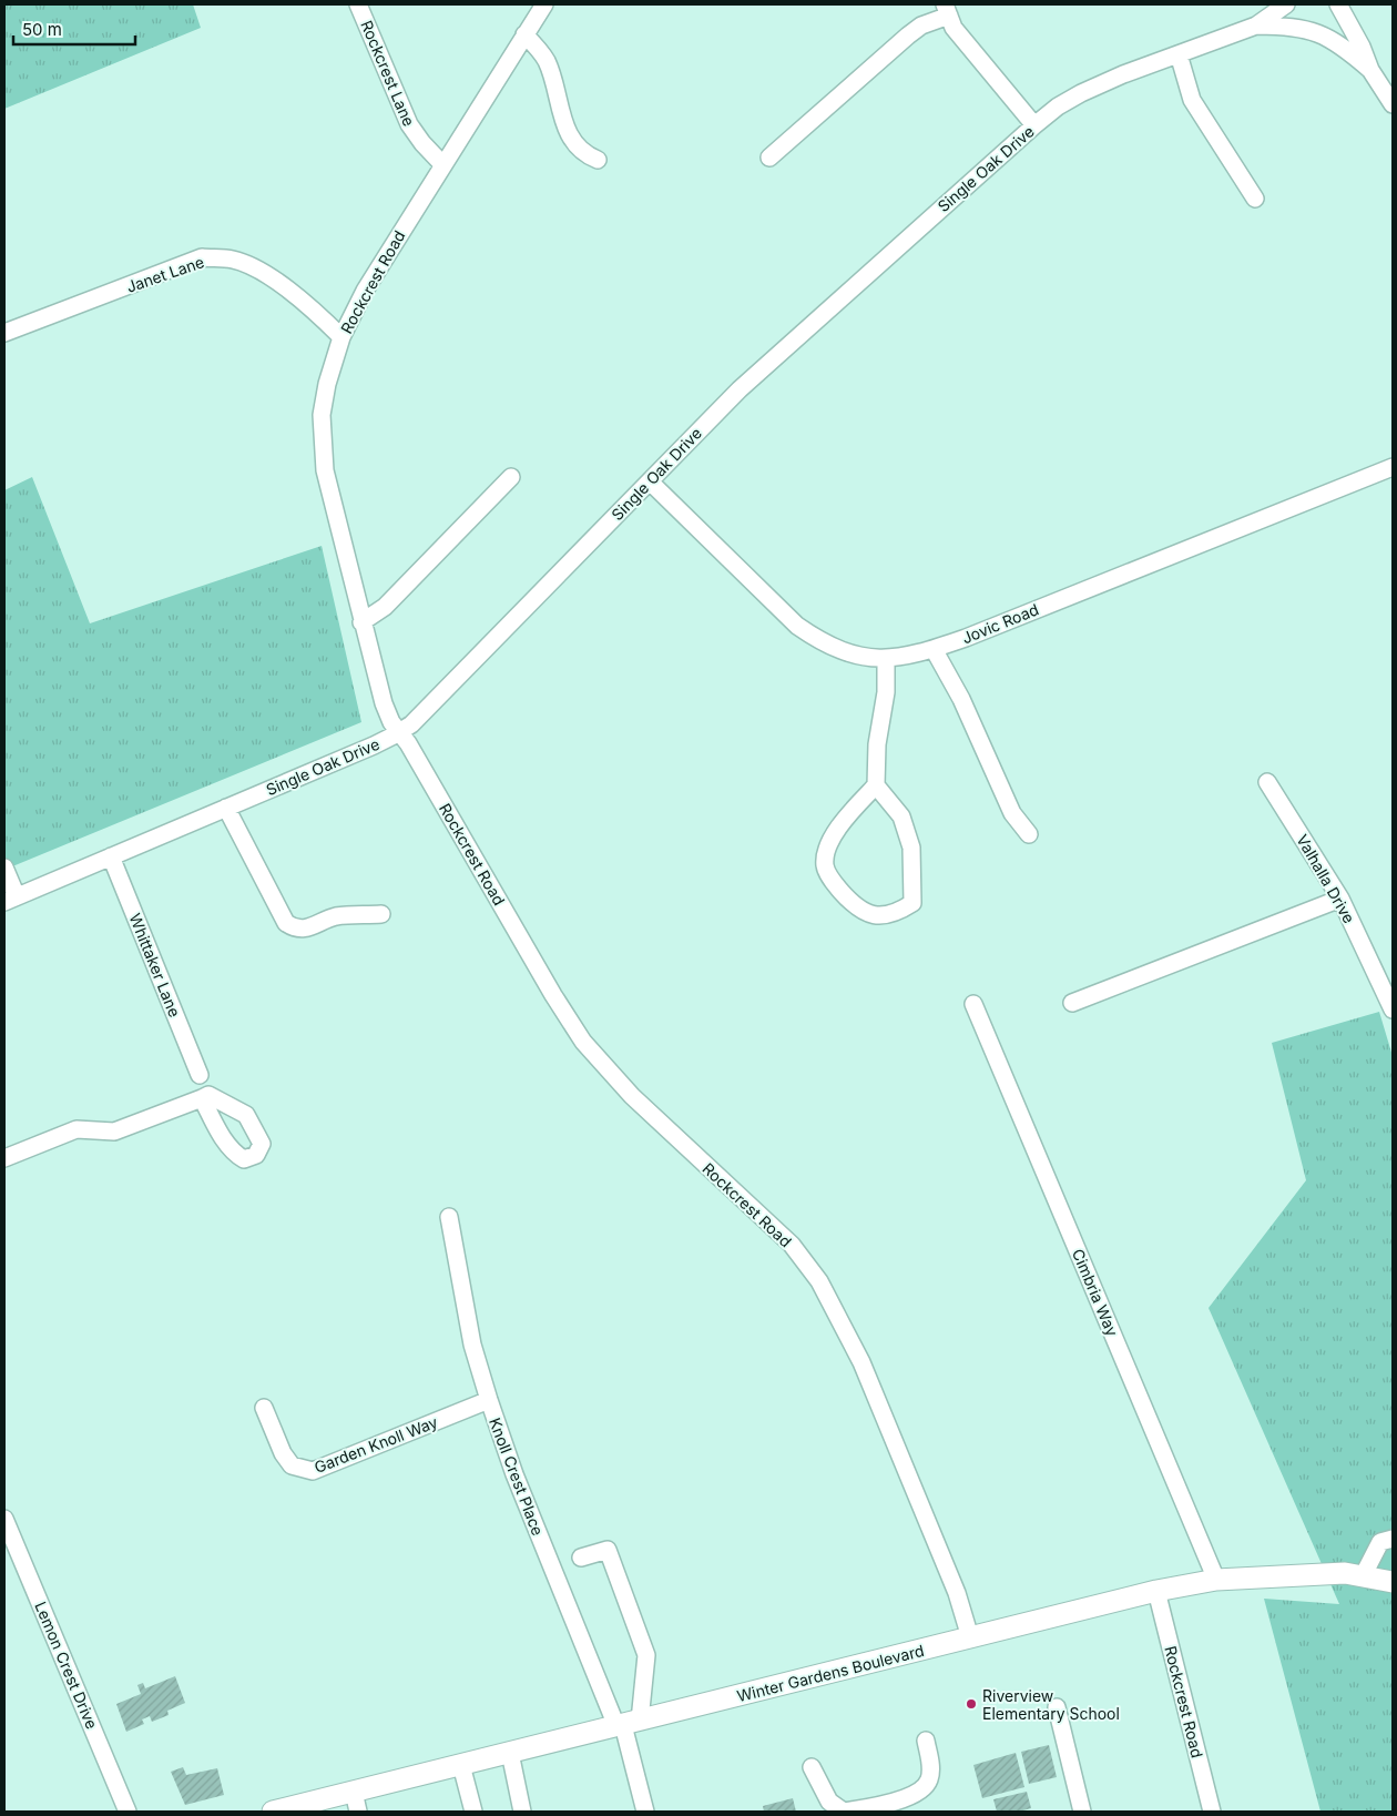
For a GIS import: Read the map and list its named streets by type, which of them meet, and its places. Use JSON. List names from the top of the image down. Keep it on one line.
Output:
{"streets":{"main road":["Winter Gardens Boulevard"],"street":["Rockcrest Lane","Single Oak Drive","Janet Lane","Rockcrest Road","Jovic Road","Valhalla Drive","Whittaker Lane","Cimbria Way","Garden Knoll Way","Knoll Crest Place","Lemon Crest Drive"]},"crossings":[["Rockcrest Lane","Rockcrest Road"],["Single Oak Drive","Rockcrest Road"],["Single Oak Drive","Jovic Road"],["Single Oak Drive","Whittaker Lane"],["Janet Lane","Rockcrest Road"],["Rockcrest Road","Winter Gardens Boulevard"],["Cimbria Way","Winter Gardens Boulevard"],["Garden Knoll Way","Knoll Crest Place"],["Knoll Crest Place","Winter Gardens Boulevard"]],"places":["Riverview Elementary School"],"scale_bar":"50 m"}
